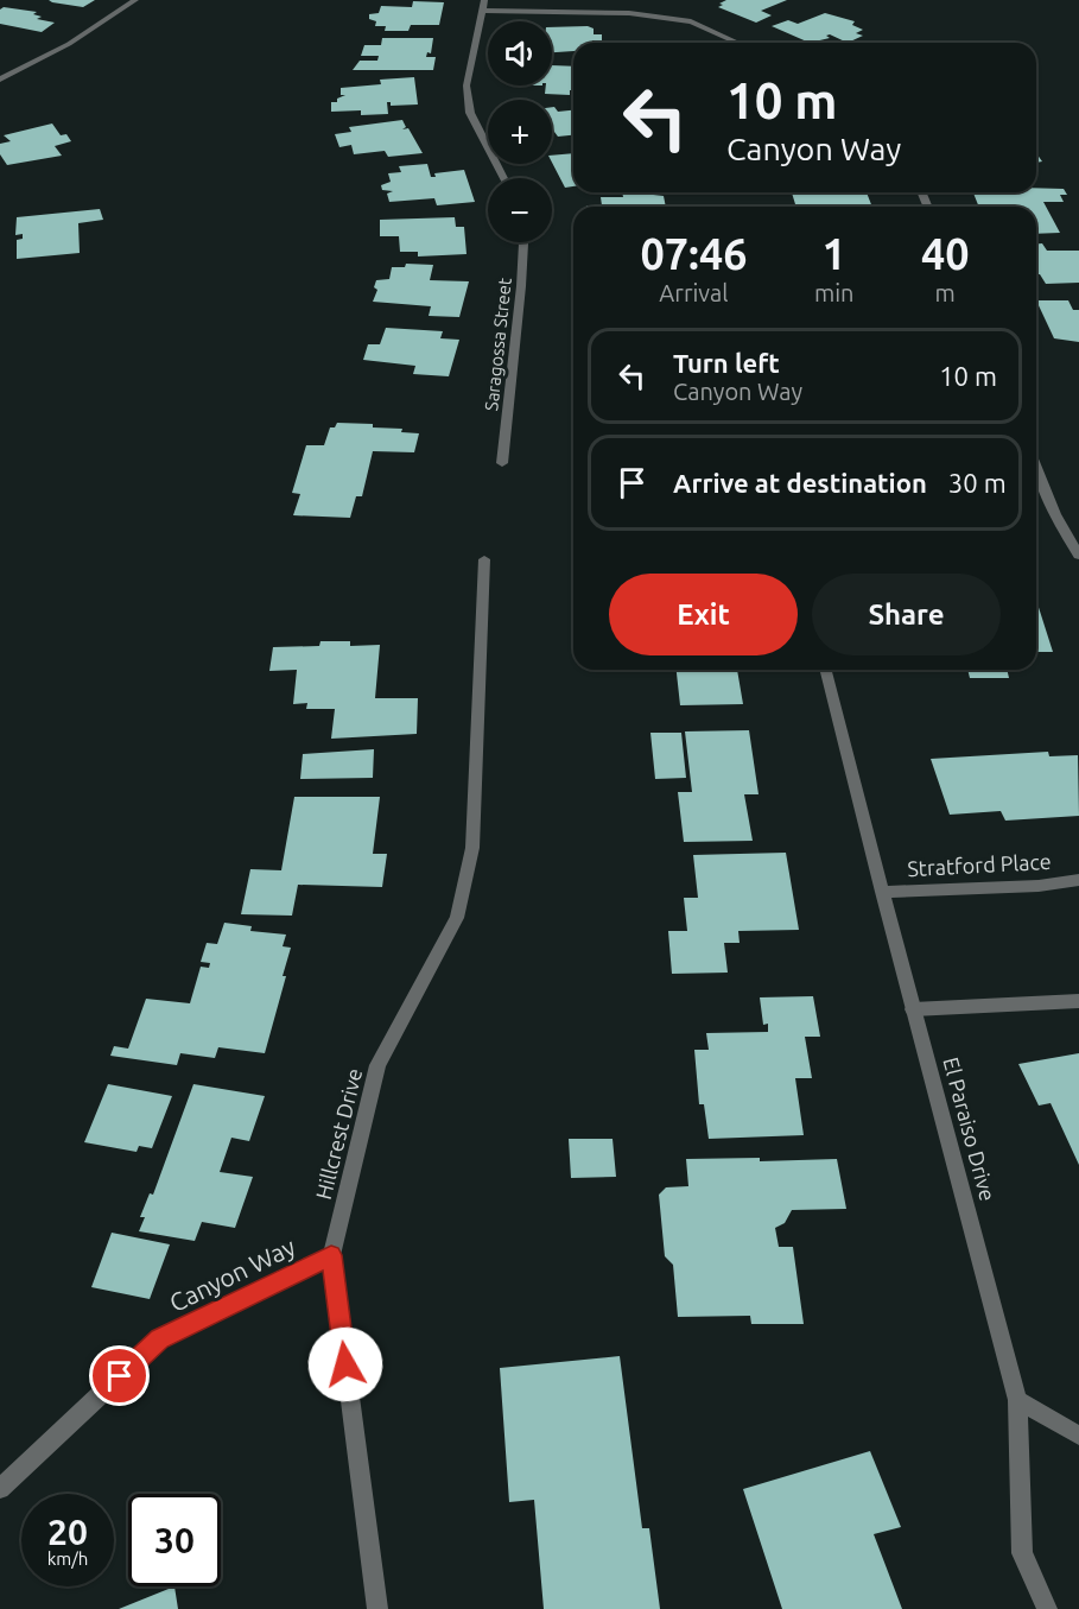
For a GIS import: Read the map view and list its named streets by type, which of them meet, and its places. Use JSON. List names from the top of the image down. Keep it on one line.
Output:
{"streets":{"street":["Saragossa Street","Stratford Place","El Paraiso Drive","Hillcrest Drive","Canyon Way"]},"crossings":[["Stratford Place","El Paraiso Drive"],["Hillcrest Drive","Canyon Way"]],"page":{"map_buttons":["+","−"],"turn":["10 m","Canyon Way"],"eta":["07:46","Arrival","1","min","40","m"],"list":[{"name":"Turn left","note":"Canyon Way","value":"10 m"},{"name":"Arrive at destination","value":"30 m"}],"buttons":["Exit","Share"],"speed":"20 km/h","limit":"30"}}
